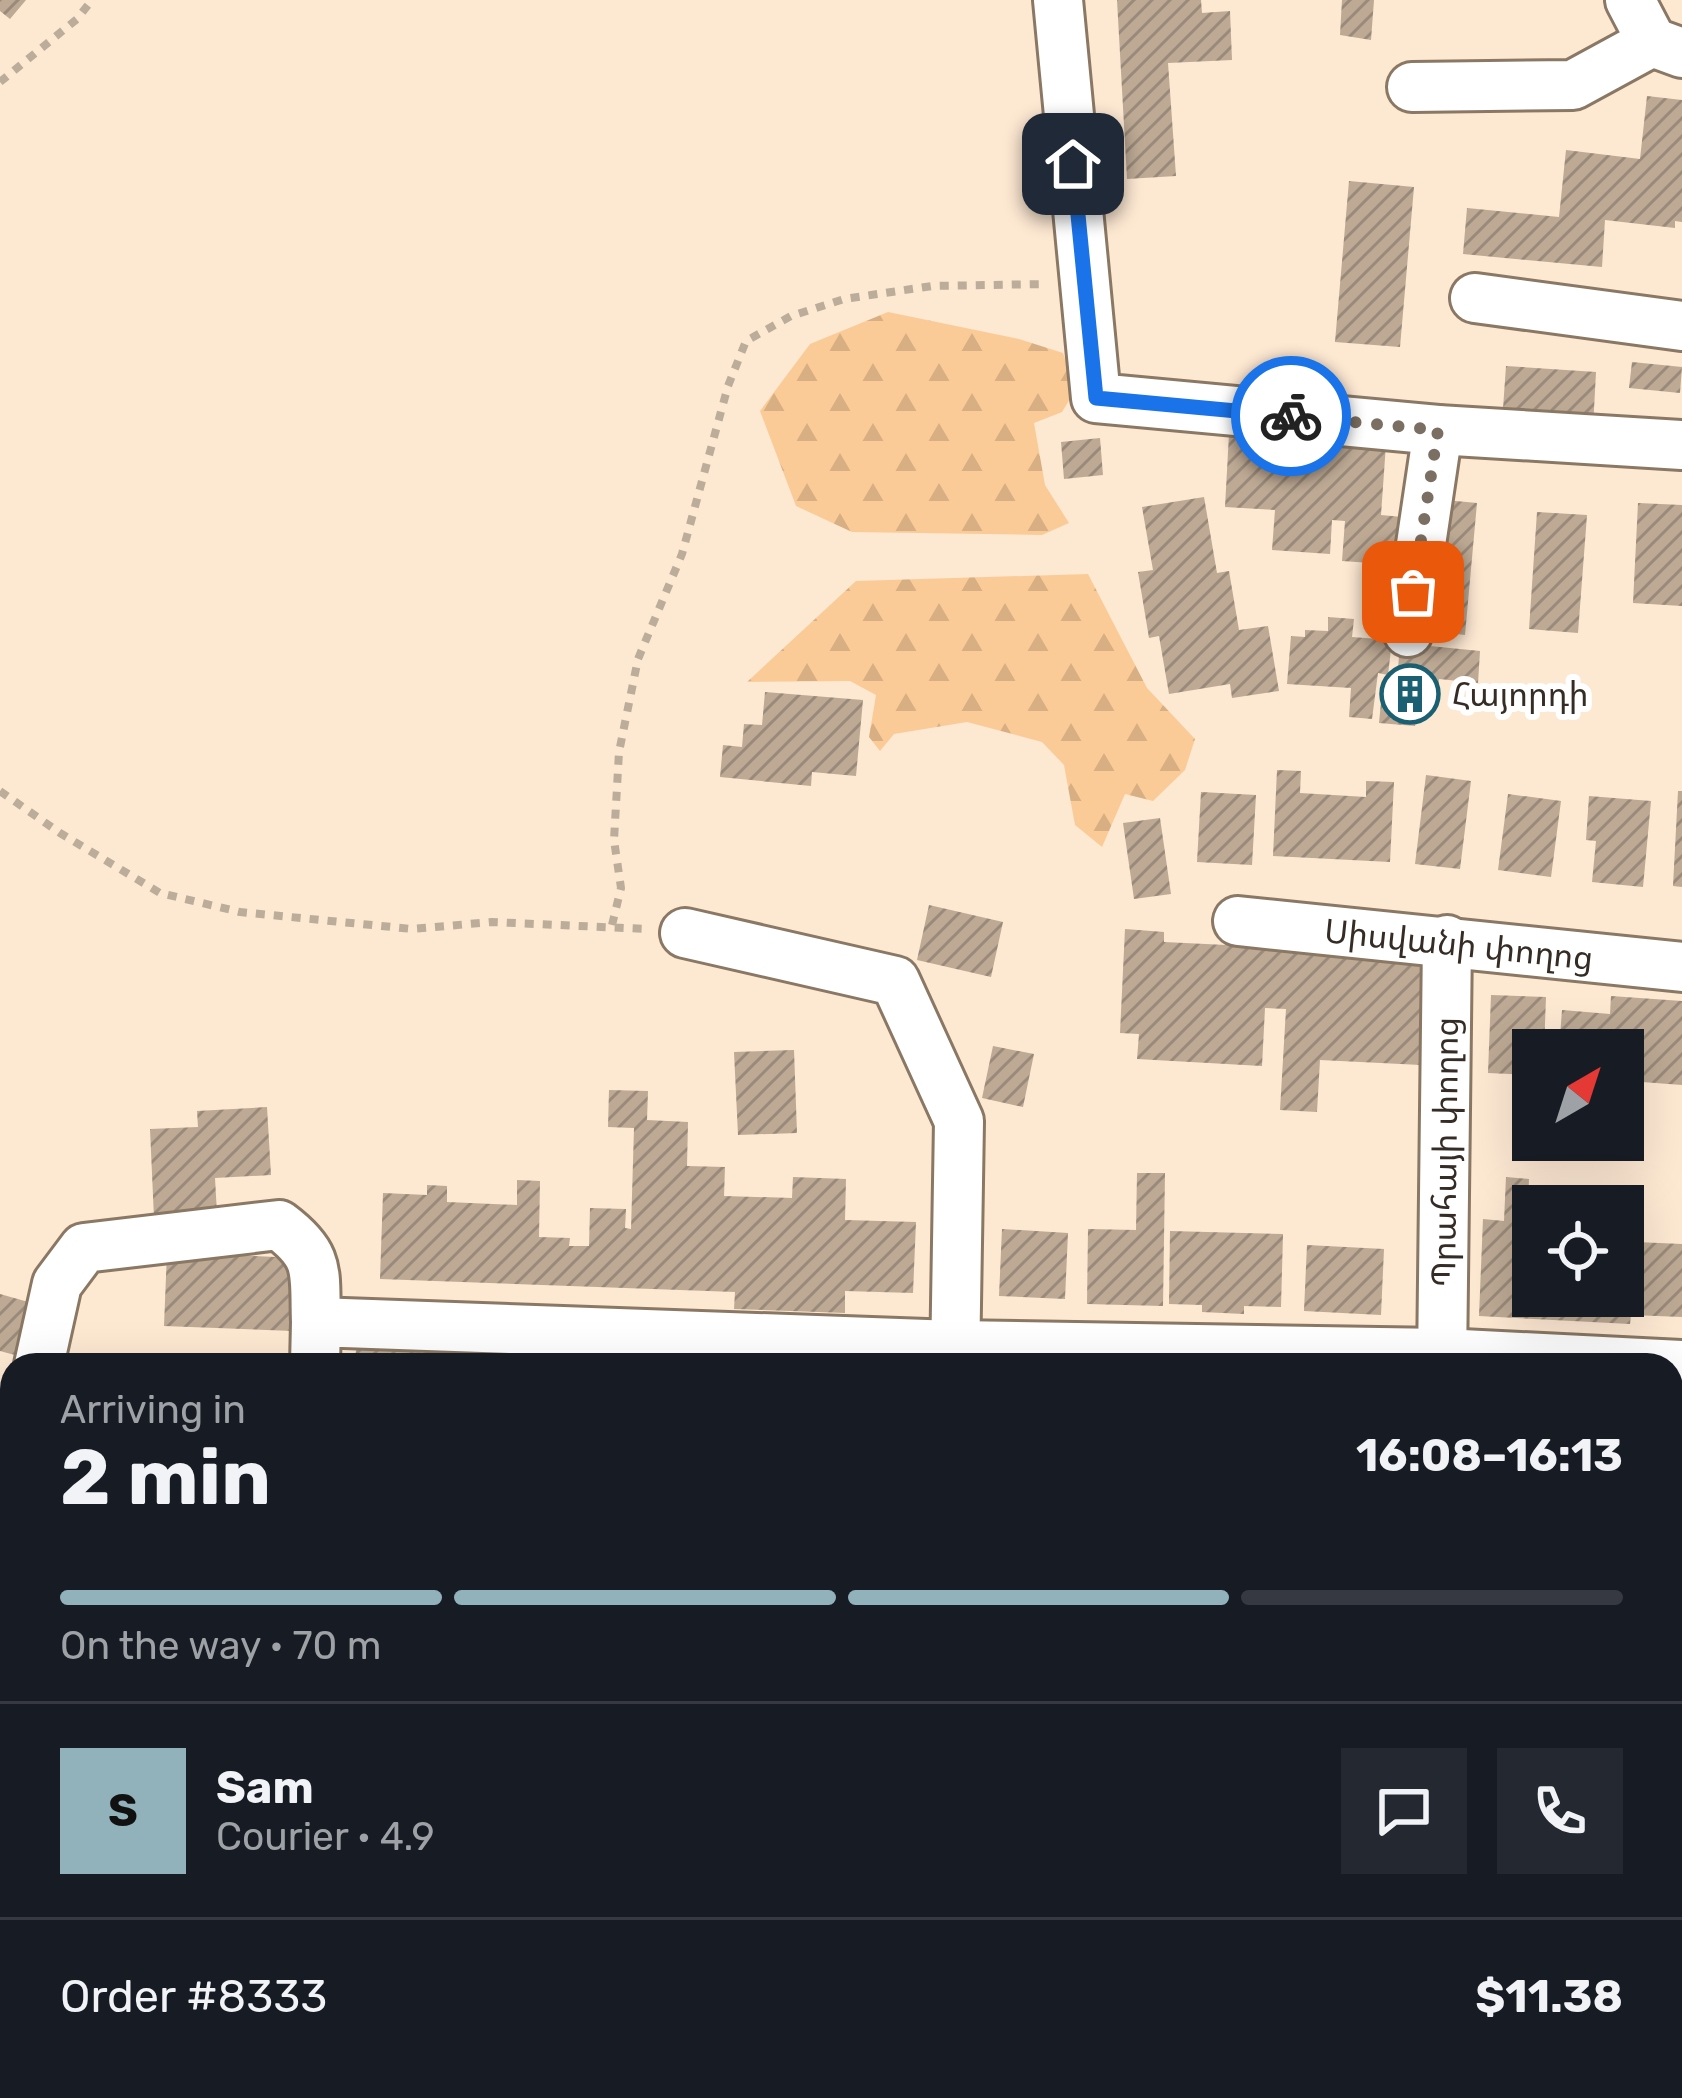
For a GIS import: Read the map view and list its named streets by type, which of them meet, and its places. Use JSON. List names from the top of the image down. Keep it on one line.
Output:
{"streets":{"street":["Սիսվանի փողոց","Պրահայի փողոց"]},"crossings":[["Սիսվանի փողոց","Պրահայի փողոց"]],"places":{"building":["Հայորդի"]},"north":"top right","page":{"heading":["2 min","Arriving in","16:08–16:13"],"panel":["Sam","Courier · 4.9","Order #8333","$11.38"],"bar":"On the way · 70 m","round":"S"}}
